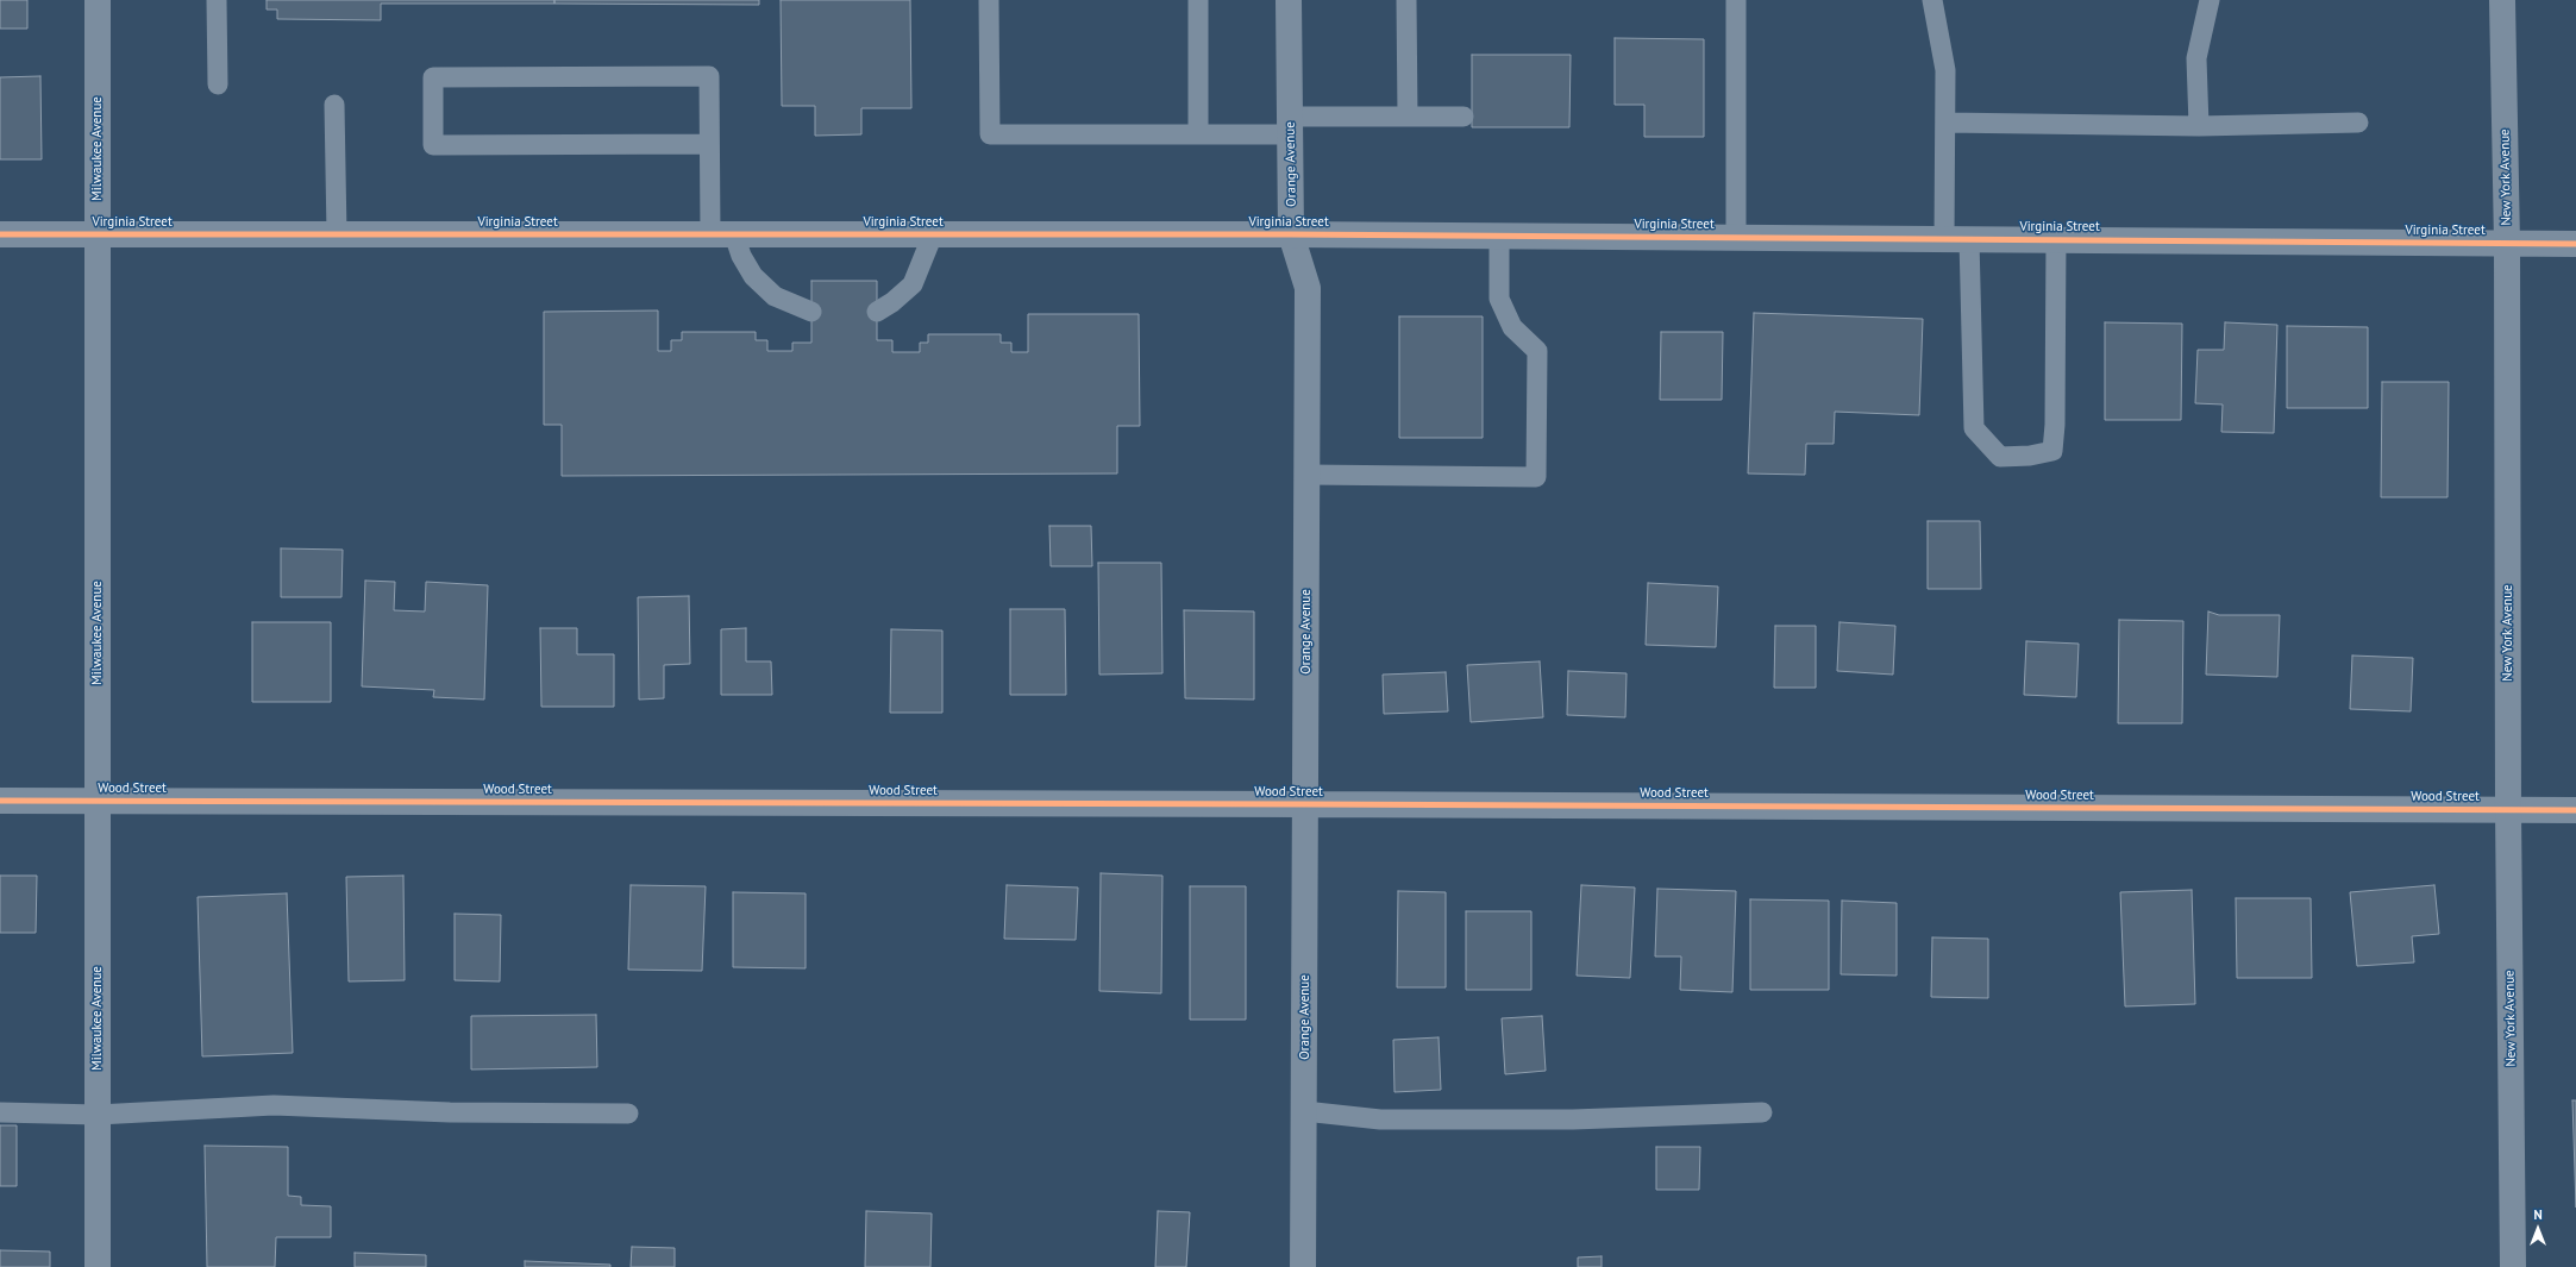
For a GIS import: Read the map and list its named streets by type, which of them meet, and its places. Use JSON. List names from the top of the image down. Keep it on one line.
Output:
{"streets":{"street":["Milwaukee Avenue","Orange Avenue","New York Avenue","Virginia Street","Wood Street"]},"crossings":[["Milwaukee Avenue","Virginia Street"],["Milwaukee Avenue","Wood Street"],["Orange Avenue","Virginia Street"],["Orange Avenue","Wood Street"],["New York Avenue","Virginia Street"],["New York Avenue","Wood Street"]],"north":"top"}
